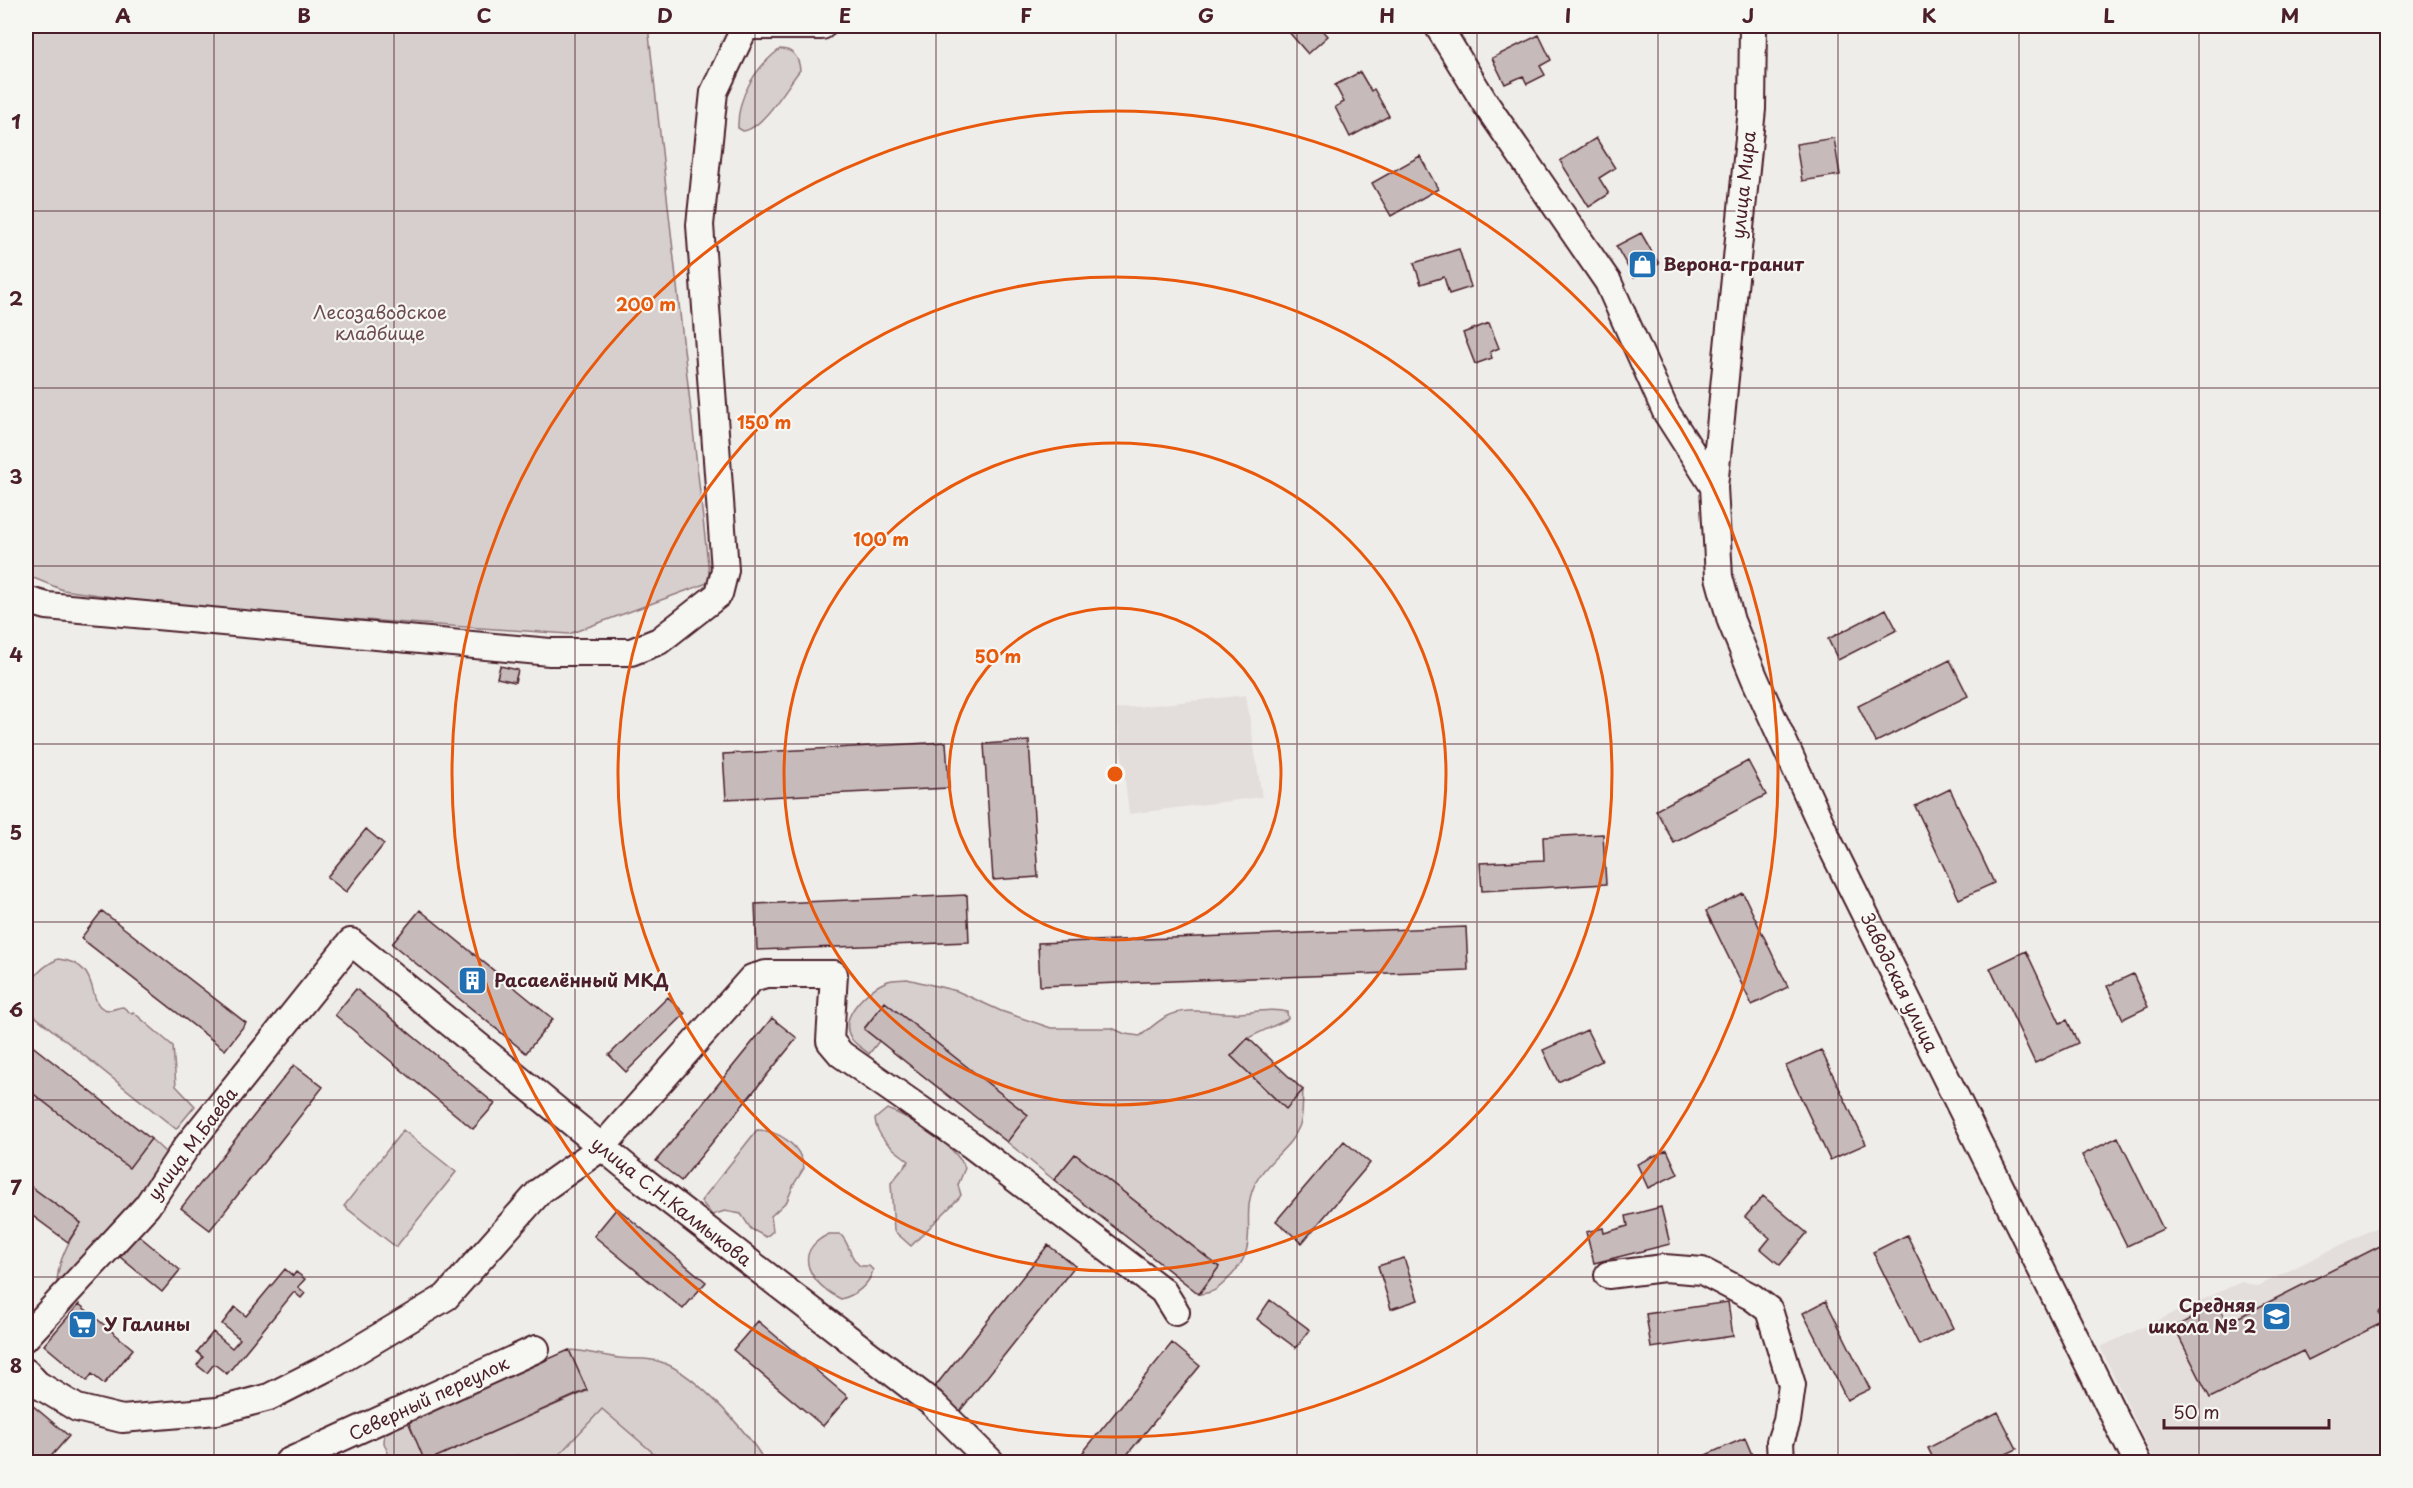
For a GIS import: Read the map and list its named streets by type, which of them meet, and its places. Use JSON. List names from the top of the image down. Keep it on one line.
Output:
{"streets":{"street":["улица Мира","Заводская улица","улица М.Баева","улица С.Н.Калмыкова","Северный переулок"]},"crossings":[["улица Мира","Заводская улица"],["улица М.Баева","улица С.Н.Калмыкова"]],"parks":["Лесозаводское кладбище"],"places":{"shop":["Верона-гранит"],"building":["Расаелённый МКД"],"school or university":["Средняя школа № 2"],"supermarket":["У Галины"]},"scale_bar":"50 m","grid":{"columns":["A","B","C","D","E","F","G","H","I","J","K","L","M"],"rows":["1","2","3","4","5","6","7","8"]},"rings":["200 m","150 m","100 m","50 m"]}
